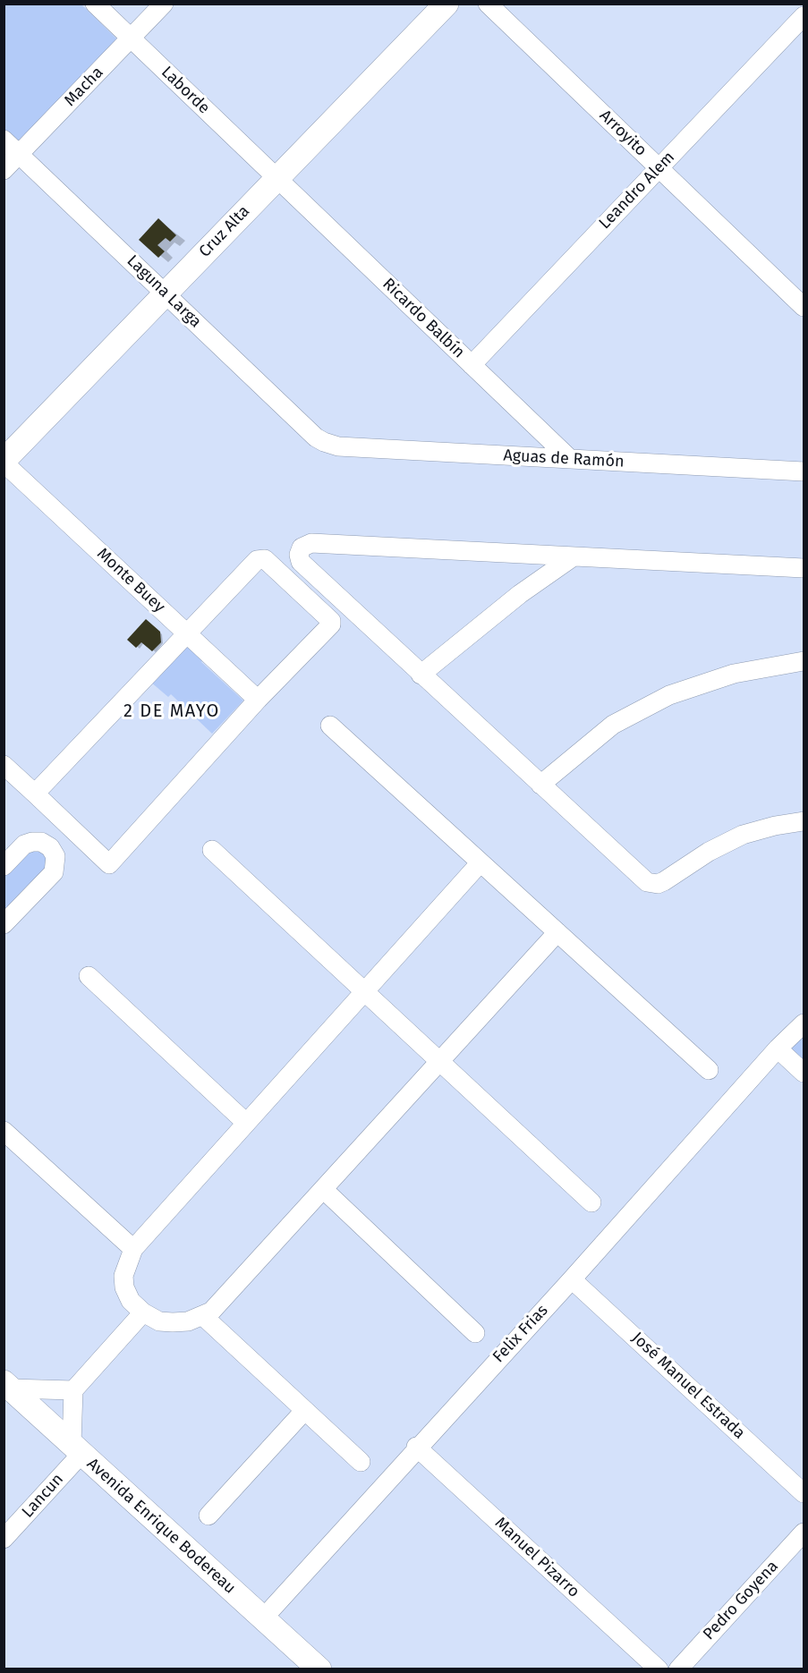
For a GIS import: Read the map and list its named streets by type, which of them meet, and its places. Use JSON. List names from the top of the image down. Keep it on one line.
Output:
{"streets":{"main road":["Cruz Alta","Avenida Enrique Bodereau"],"street":["Macha","Laborde","Arroyito","Leandro Alem","Laguna Larga","Ricardo Balbín","Aguas de Ramón","Monte Buey","Felix Frias","José Manuel Estrada","Lancun","Manuel Pizarro","Pedro Goyena"]},"crossings":[["Macha","Laborde"],["Macha","Laguna Larga"],["Laborde","Cruz Alta"],["Laborde","Ricardo Balbín"],["Arroyito","Leandro Alem"],["Leandro Alem","Ricardo Balbín"],["Cruz Alta","Laguna Larga"],["Cruz Alta","Ricardo Balbín"],["Cruz Alta","Monte Buey"],["Laguna Larga","Aguas de Ramón"],["Ricardo Balbín","Aguas de Ramón"],["Felix Frias","José Manuel Estrada"],["Felix Frias","Avenida Enrique Bodereau"],["Felix Frias","Manuel Pizarro"],["Lancun","Avenida Enrique Bodereau"]],"districts":["2 DE MAYO"]}
